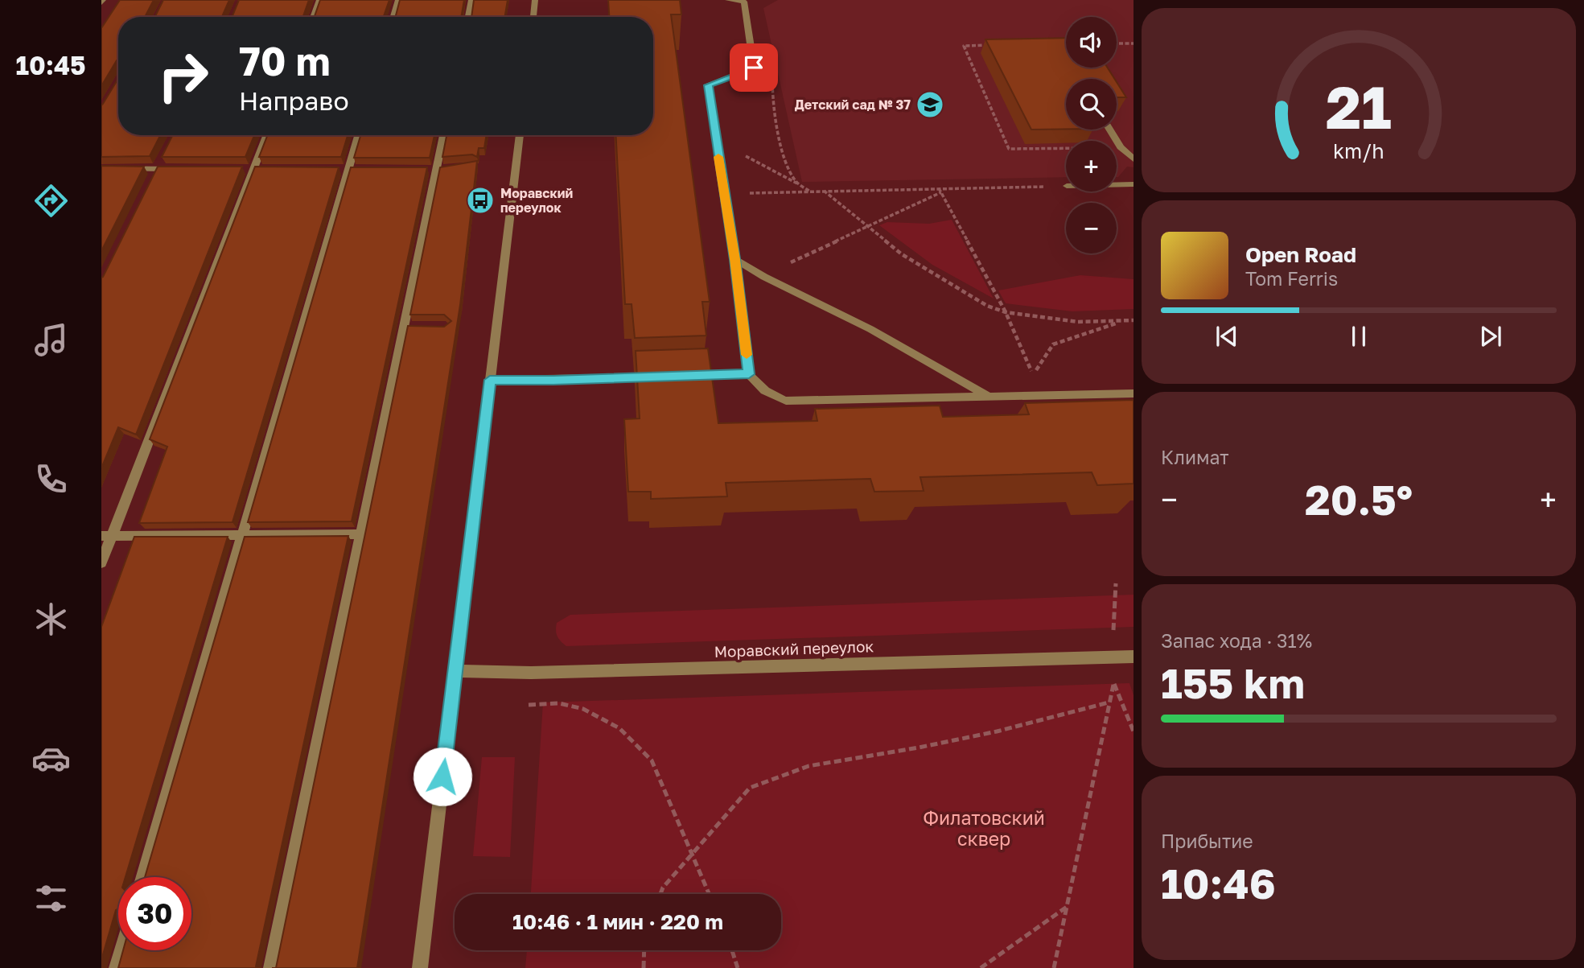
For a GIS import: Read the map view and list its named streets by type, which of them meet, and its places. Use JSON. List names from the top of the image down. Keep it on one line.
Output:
{"streets":{"street":["Моравский переулок"]},"parks":["Филатовский сквер"],"places":{"school or university":["Детский сад № 37"],"bus stop":["Моравский переулок"]},"page":{"tabs":"10:45","map_buttons":["+","−"],"turn":["70 m","Направо"],"song":["Open Road","Tom Ferris"],"tile":["Климат",["Запас хода · 31%","155 km"],["Прибытие","10:46"]],"heat":["−","20.5°","+"],"limit":"30","trip":"10:46 · 1 мин · 220 m","gauge":["21","km/h"]}}
